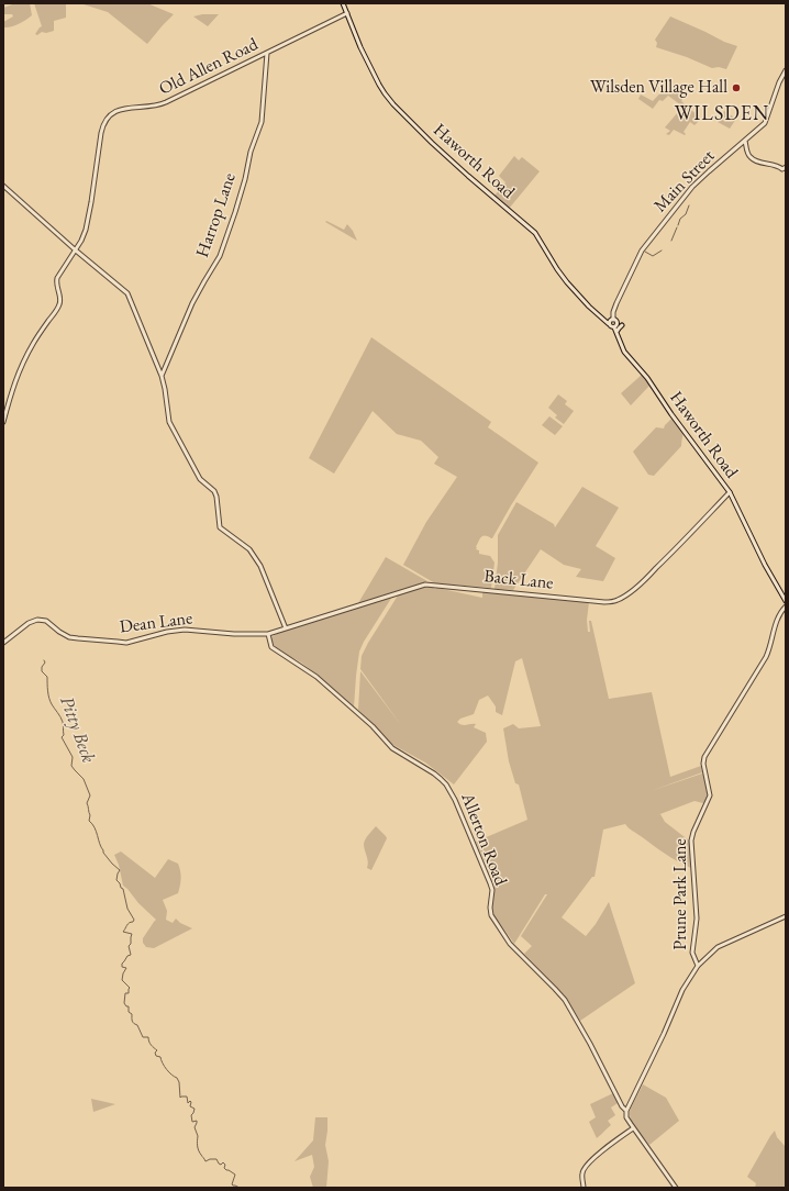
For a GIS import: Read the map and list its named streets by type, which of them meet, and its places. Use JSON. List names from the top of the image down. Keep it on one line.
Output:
{"streets":{"street":["Old Allen Road","Haworth Road","Main Street","Harrop Lane","Back Lane","Dean Lane","Allerton Road","Prune Park Lane"]},"crossings":[["Old Allen Road","Haworth Road"],["Old Allen Road","Harrop Lane"],["Haworth Road","Main Street"],["Haworth Road","Back Lane"],["Back Lane","Dean Lane"],["Back Lane","Allerton Road"],["Dean Lane","Allerton Road"],["Allerton Road","Prune Park Lane"]],"districts":["WILSDEN"],"water":["Pitty Beck"],"places":["Wilsden Village Hall"]}
